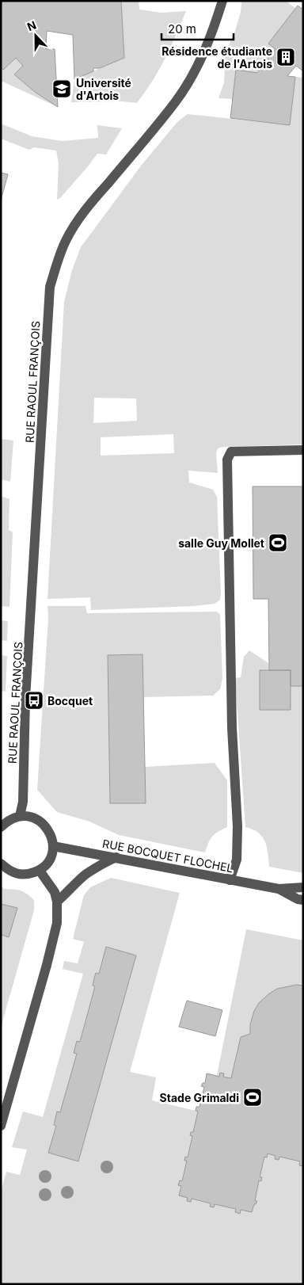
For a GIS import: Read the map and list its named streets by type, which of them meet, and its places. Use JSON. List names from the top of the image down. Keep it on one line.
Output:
{"streets":{"street":["RUE RAOUL FRANÇOIS","RUE BOCQUET FLOCHEL"]},"places":{"building":["Résidence étudiante de l'Artois"],"school or university":["Université d'Artois"],"sports":["salle Guy Mollet","Stade Grimaldi"],"bus stop":["Bocquet"]},"scale_bar":"20 m","north":"top"}
